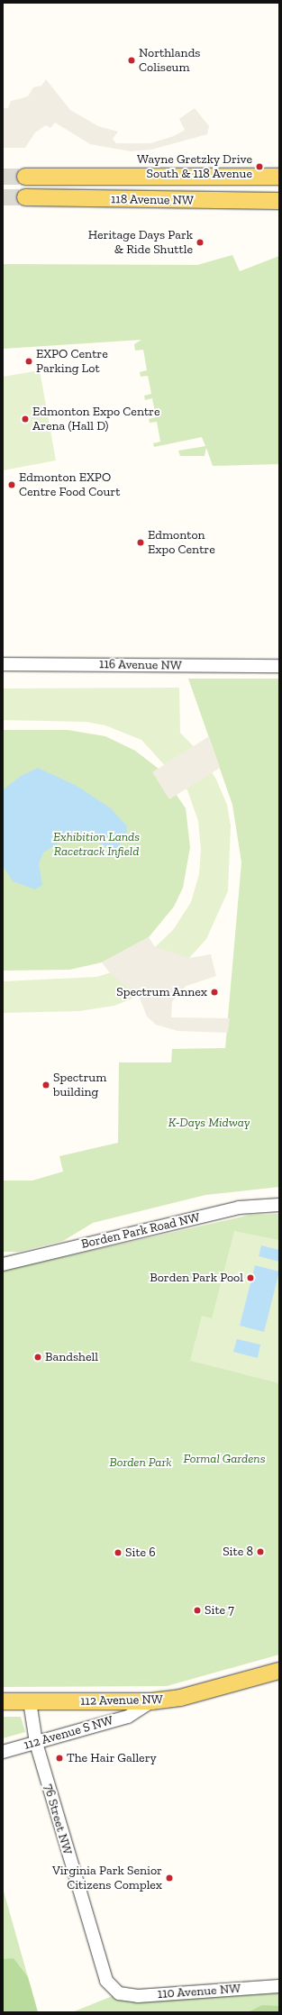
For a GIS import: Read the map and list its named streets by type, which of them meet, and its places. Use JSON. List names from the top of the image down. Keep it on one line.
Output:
{"streets":{"main road":["118 Avenue NW","112 Avenue NW"],"street":["116 Avenue NW","Borden Park Road NW","112 Avenue S NW","76 Street NW","110 Avenue NW"]},"crossings":[["112 Avenue NW","112 Avenue S NW"],["112 Avenue NW","76 Street NW"],["112 Avenue S NW","76 Street NW"],["76 Street NW","110 Avenue NW"]],"parks":["Exhibition Lands Racetrack Infield","K-Days Midway","Formal Gardens","Borden Park"],"places":["Northlands Coliseum","Wayne Gretzky Drive South & 118 Avenue","Heritage Days Park & Ride Shuttle","EXPO Centre Parking Lot","Edmonton Expo Centre Arena (Hall D)","Edmonton EXPO Centre Food Court","Edmonton Expo Centre","Spectrum Annex","Spectrum building","Borden Park Pool","Bandshell","Site 8","Site 6","Site 7","The Hair Gallery","Virginia Park Senior Citizens Complex"]}
